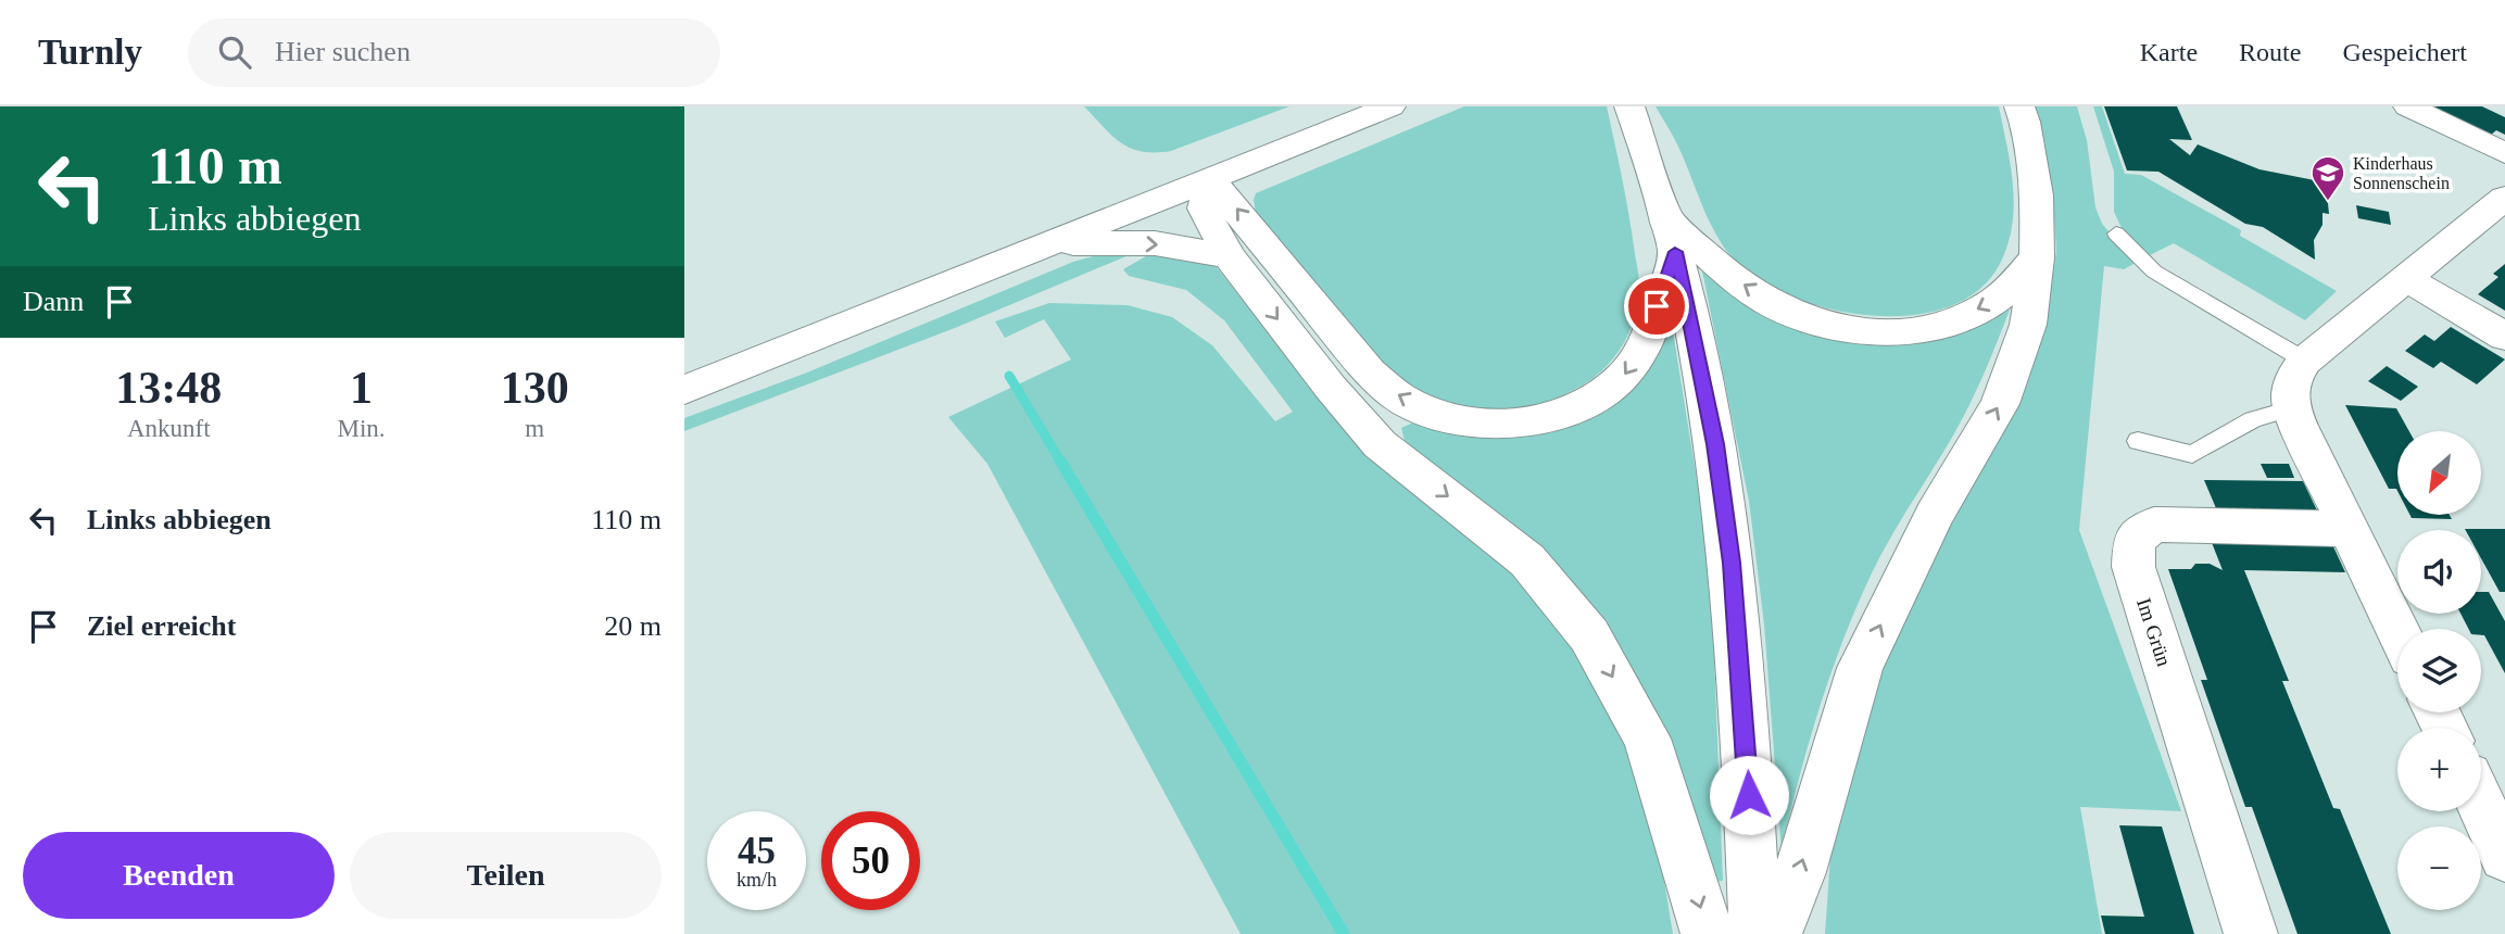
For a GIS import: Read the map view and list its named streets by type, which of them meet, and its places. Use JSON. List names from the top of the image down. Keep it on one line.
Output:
{"streets":{"main road":["Im Grün"]},"places":{"school or university":["Kinderhaus Sonnenschein"]},"north":"bottom left","page":{"header":"Turnly","search":"Hier suchen","nav":["Karte","Route","Gespeichert"],"turn":["110 m","Links abbiegen"],"then":"Dann","eta":["13:48","Ankunft","1","Min.","130","m"],"map_buttons":["+","−"],"list":[{"name":"Links abbiegen","value":"110 m"},{"name":"Ziel erreicht","value":"20 m"}],"speed":"45 km/h","limit":"50","buttons":["Beenden","Teilen"]}}
